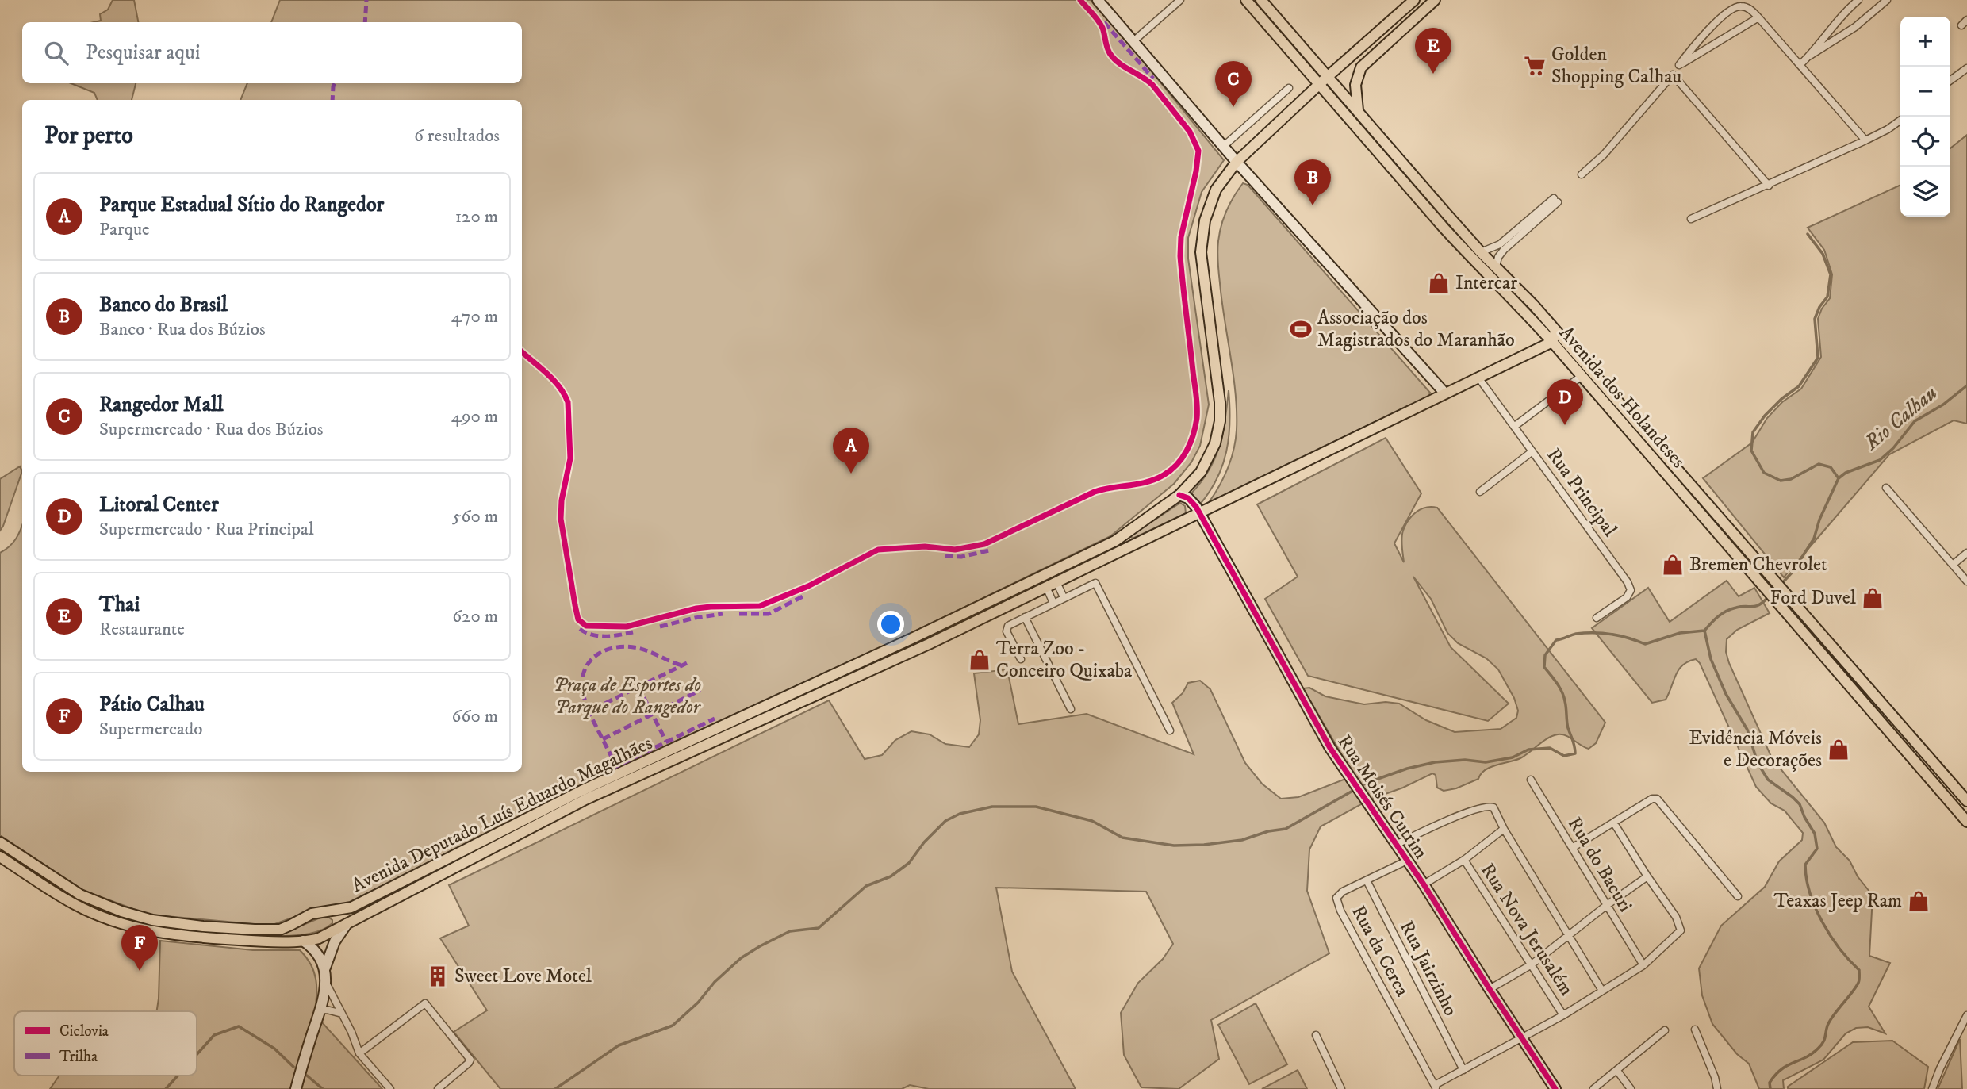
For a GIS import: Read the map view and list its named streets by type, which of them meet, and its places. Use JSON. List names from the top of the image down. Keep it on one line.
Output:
{"streets":{"main road":["Avenida dos Holandeses","Rua Moisés Cutrim","Avenida Deputado Luís Eduardo Magalhães"],"street":["Rua Principal","Rua do Bacuri","Rua Nova Jerusalém","Rua da Cerca","Rua Jairzinho"]},"crossings":[["Avenida dos Holandeses","Avenida Deputado Luís Eduardo Magalhães"],["Rua Principal","Avenida Deputado Luís Eduardo Magalhães"],["Rua Moisés Cutrim","Avenida Deputado Luís Eduardo Magalhães"],["Rua Moisés Cutrim","Rua Nova Jerusalém"],["Rua Moisés Cutrim","Rua da Cerca"],["Rua da Cerca","Rua Jairzinho"]],"water":["Rio Calhau"],"parks":["Praça de Esportes do Parque do Rangedor"],"places":{"supermarket":["Golden Shopping Calhau"],"shop":["Intercar","Bremen Chevrolet","Ford Duvel","Terra Zoo - Conceiro Quixaba","Evidência Móveis e Decorações","Teaxas Jeep Ram"],"sports":["Associação dos Magistrados do Maranhão"],"building":["Sweet Love Motel"]},"legend":["Ciclovia","Trilha"],"page":{"map_buttons":["+","−"],"search":"Pesquisar aqui","pins":["E","C","B","D","A","F"],"heading":["Por perto","6 resultados"],"list":[{"mark":"A","name":"Parque Estadual Sítio do Rangedor","note":"Parque","value":"120 m"},{"mark":"B","name":"Banco do Brasil","note":"Banco · Rua dos Búzios","value":"470 m"},{"mark":"C","name":"Rangedor Mall","note":"Supermercado · Rua dos Búzios","value":"490 m"},{"mark":"D","name":"Litoral Center","note":"Supermercado · Rua Principal","value":"560 m"},{"mark":"E","name":"Thai","note":"Restaurante","value":"620 m"},{"mark":"F","name":"Pátio Calhau","note":"Supermercado","value":"660 m"}]}}
